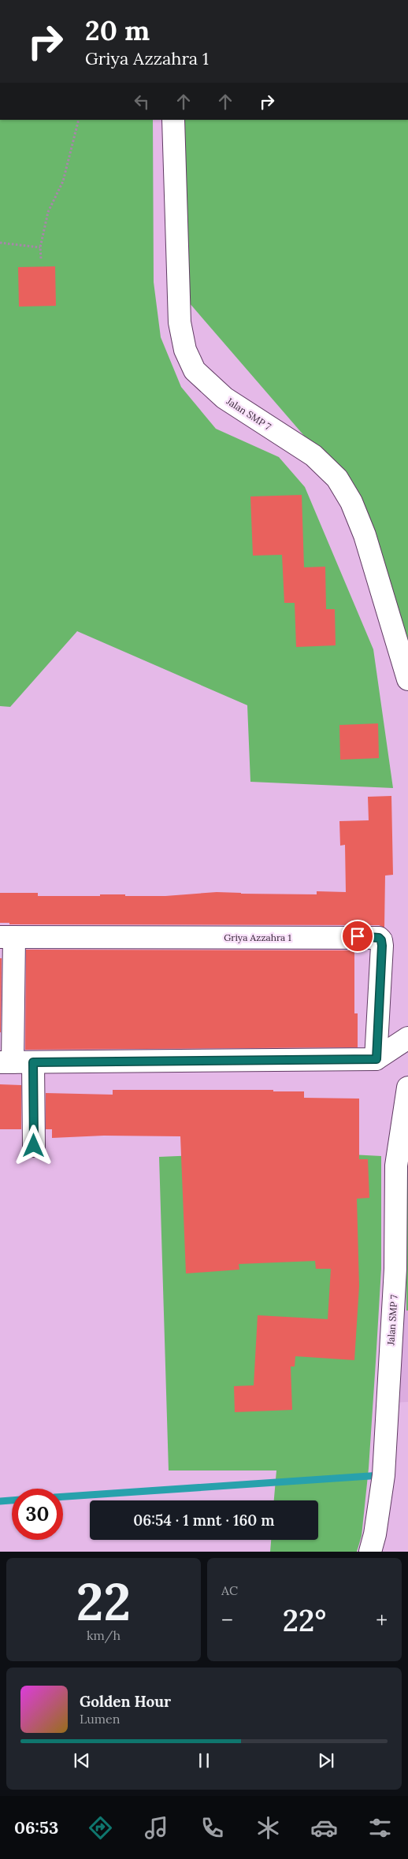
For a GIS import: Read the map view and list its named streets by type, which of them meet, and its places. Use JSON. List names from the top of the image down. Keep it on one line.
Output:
{"streets":{"street":["Jalan SMP 7","Griya Azzahra 1"]},"page":{"turn":["20 m","Griya Azzahra 1"],"limit":"30","trip":"06:54 · 1 mnt · 160 m","tile":[["22","km/h"],"AC"],"heat":["−","22°","+"],"song":["Golden Hour","Lumen"],"tabs":"06:53"}}
